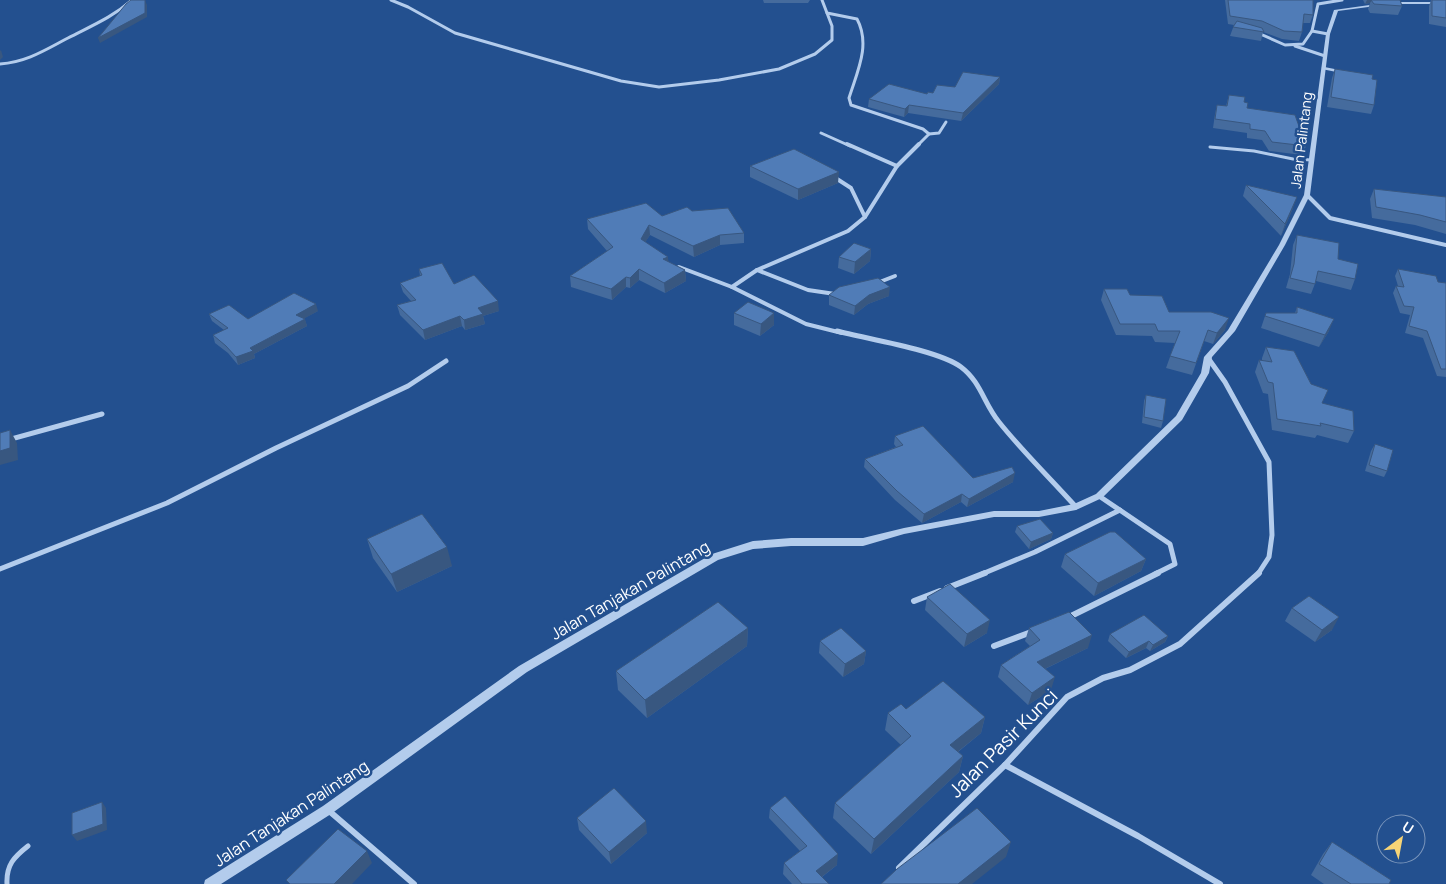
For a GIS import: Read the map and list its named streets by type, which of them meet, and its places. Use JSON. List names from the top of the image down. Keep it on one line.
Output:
{"streets":{"street":["Jalan Palintang","Jalan Tanjakan Palintang","Jalan Pasir Kunci"]},"crossings":[["Jalan Palintang","Jalan Tanjakan Palintang"],["Jalan Palintang","Jalan Pasir Kunci"],["Jalan Tanjakan Palintang","Jalan Pasir Kunci"]],"north":"top right"}
